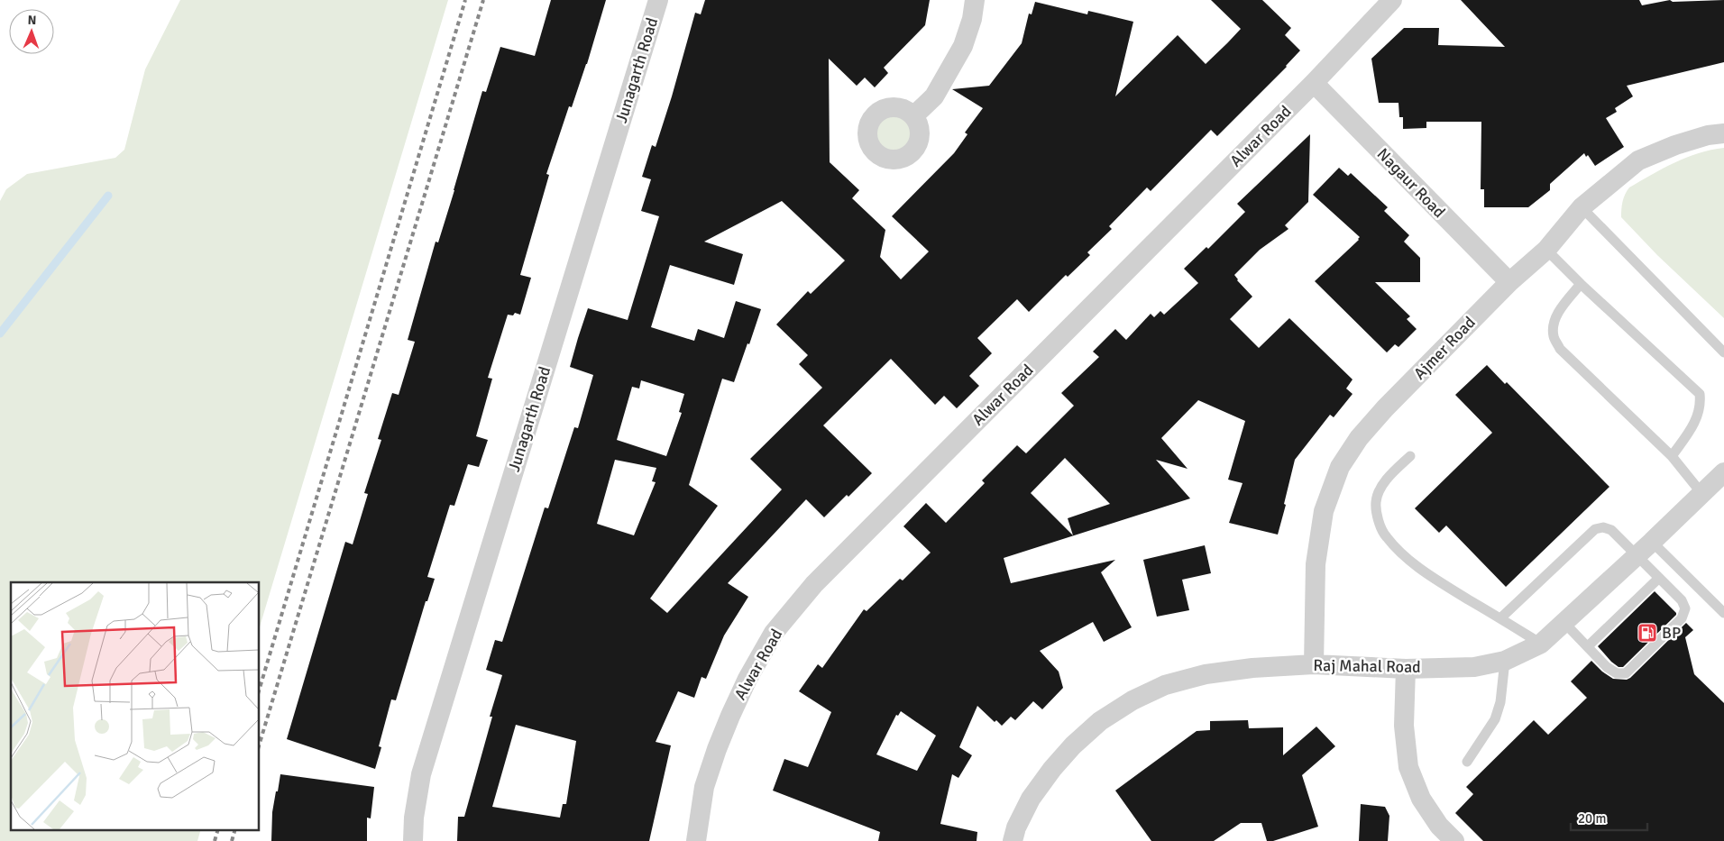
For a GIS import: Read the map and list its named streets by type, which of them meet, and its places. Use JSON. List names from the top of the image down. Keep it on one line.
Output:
{"streets":{"street":["Junagarth Road","Alwar Road","Nagaur Road","Ajmer Road","Raj Mahal Road"]},"crossings":[["Alwar Road","Nagaur Road"],["Nagaur Road","Ajmer Road"],["Ajmer Road","Raj Mahal Road"]],"places":{"fuel station":["BP"]},"scale_bar":"20 m","north":"top"}
